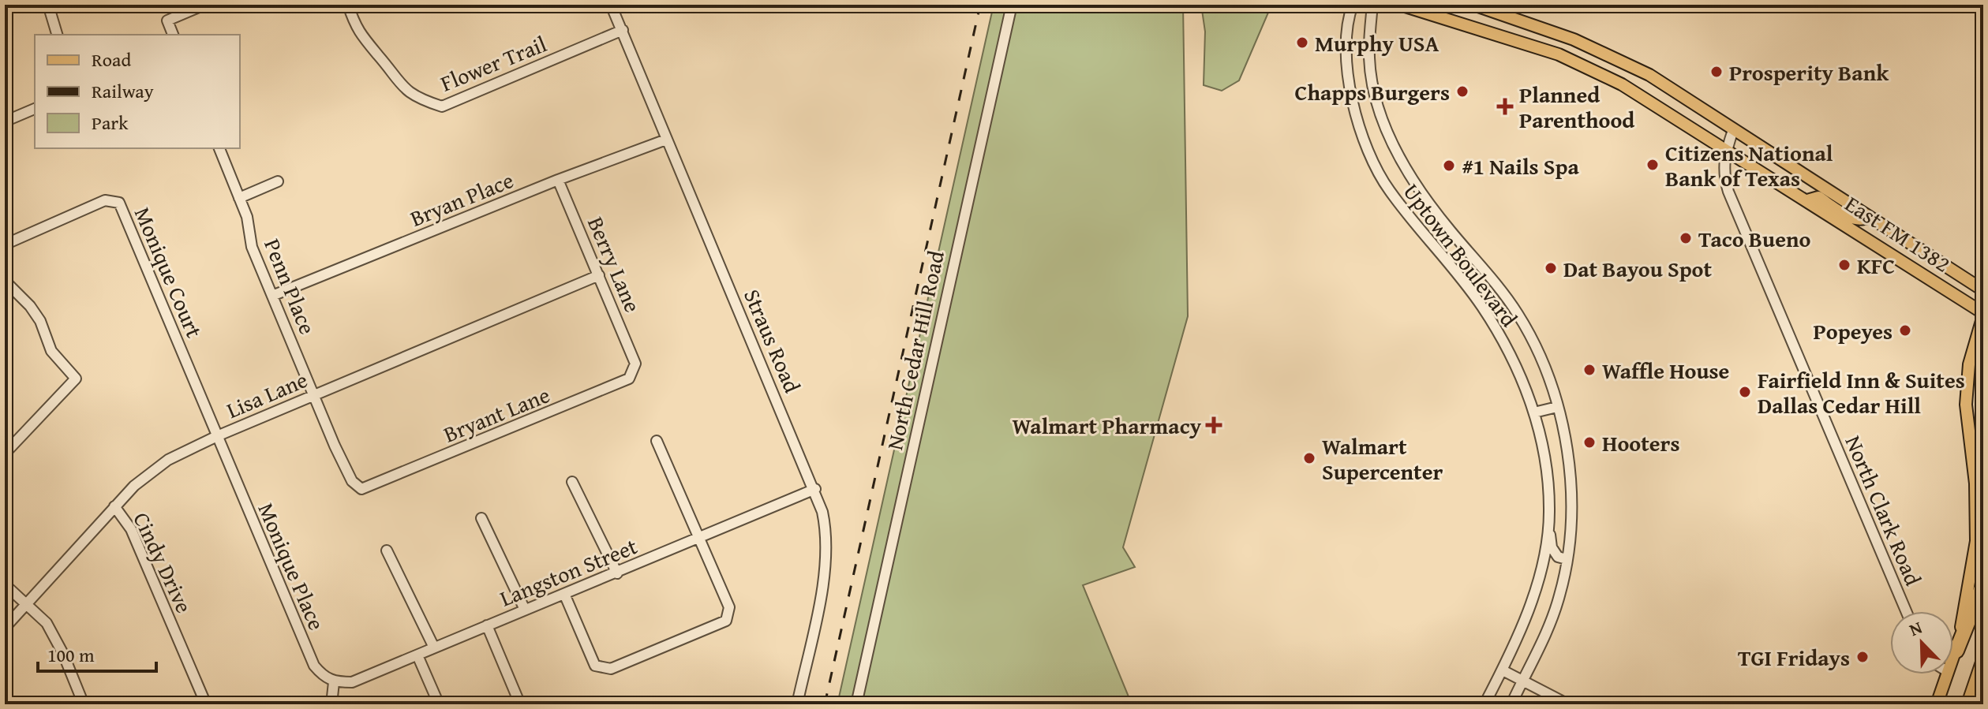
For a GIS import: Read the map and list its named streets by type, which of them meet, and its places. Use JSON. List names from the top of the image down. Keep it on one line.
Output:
{"streets":{"main road":["East FM 1382"],"street":["Flower Trail","Bryan Place","Uptown Boulevard","Berry Lane","Monique Court","Penn Place","Straus Road","North Cedar Hill Road","Lisa Lane","Bryant Lane","North Clark Road","Cindy Drive","Monique Place","Langston Street"]},"crossings":[["Flower Trail","Straus Road"],["Bryan Place","Berry Lane"],["Bryan Place","Penn Place"],["Bryan Place","Straus Road"],["East FM 1382","North Clark Road"],["Berry Lane","Lisa Lane"],["Berry Lane","Bryant Lane"],["Monique Court","Lisa Lane"],["Monique Court","Monique Place"],["Penn Place","Lisa Lane"],["Penn Place","Bryant Lane"],["Straus Road","Langston Street"],["Lisa Lane","Cindy Drive"],["Lisa Lane","Monique Place"],["Monique Place","Langston Street"]],"places":{"other":["Murphy USA","Prosperity Bank","Chapps Burgers","Citizens National Bank of Texas","#1 Nails Spa","Taco Bueno","KFC","Dat Bayou Spot","Popeyes","Waffle House","Fairfield Inn & Suites Dallas Cedar Hill","Hooters","Walmart Supercenter","TGI Fridays"],"health":["Planned Parenthood","Walmart Pharmacy"]},"legend":["Road","Railway","Park"],"scale_bar":"100 m","north":"top left"}
